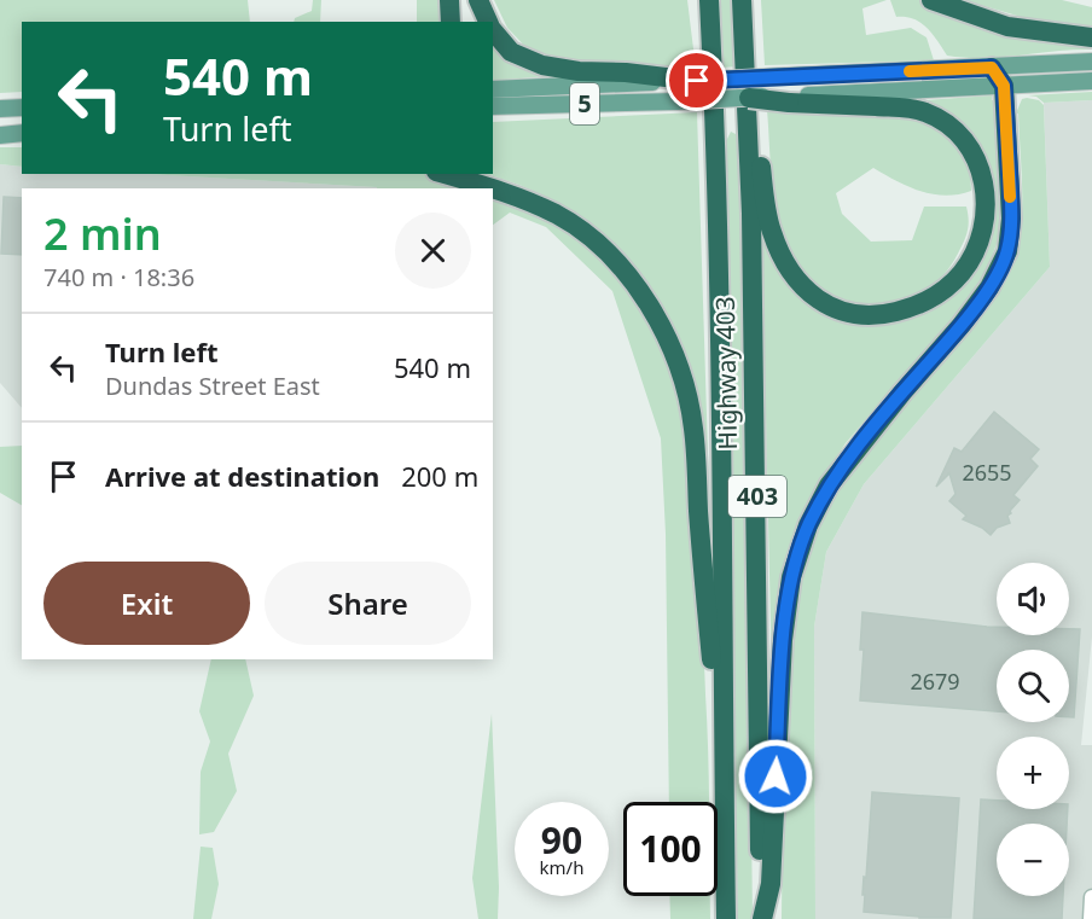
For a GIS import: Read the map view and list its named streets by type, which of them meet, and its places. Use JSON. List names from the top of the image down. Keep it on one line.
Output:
{"streets":{"highway":["Highway 403","403"],"main road":["5"]},"house_numbers":["2655","2679"],"page":{"turn":["540 m","Turn left"],"heading":["2 min","740 m · 18:36"],"list":[{"name":"Turn left","note":"Dundas Street East","value":"540 m"},{"name":"Arrive at destination","value":"200 m"}],"buttons":["Exit","Share"],"map_buttons":["+","−"],"speed":"90 km/h","limit":"100"}}
